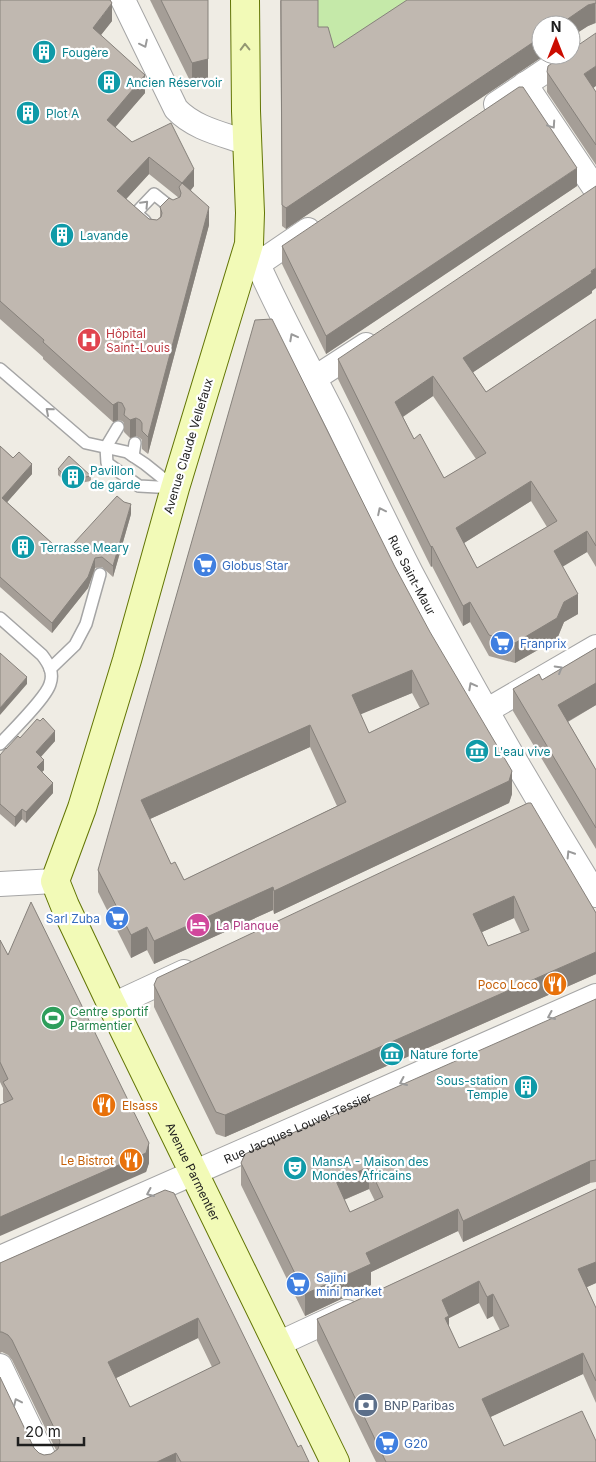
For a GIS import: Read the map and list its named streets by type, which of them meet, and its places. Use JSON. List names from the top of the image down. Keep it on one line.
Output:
{"streets":{"street":["Avenue Claude Vellefaux","Rue Saint-Maur","Rue Jacques Louvel-Tessier","Avenue Parmentier"]},"crossings":[["Avenue Claude Vellefaux","Rue Saint-Maur"],["Avenue Claude Vellefaux","Avenue Parmentier"],["Rue Jacques Louvel-Tessier","Avenue Parmentier"]],"one_way":["Rue Saint-Maur","Rue Jacques Louvel-Tessier"],"places":{"building":["Fougère","Ancien Réservoir","Plot A","Lavande","Pavillon de garde","Terrasse Meary","Sous-station Temple"],"hospital":["Hôpital Saint-Louis"],"supermarket":["Globus Star","Franprix","Sarl Zuba","Sajini mini market","G20"],"museum":["L'eau vive","Nature forte"],"hotel":["La Planque"],"restaurant":["Poco Loco","Elsass","Le Bistrot"],"sports":["Centre sportif Parmentier"],"theatre":["MansA - Maison des Mondes Africains"],"bank":["BNP Paribas"]},"scale_bar":"20 m","north":"top"}
